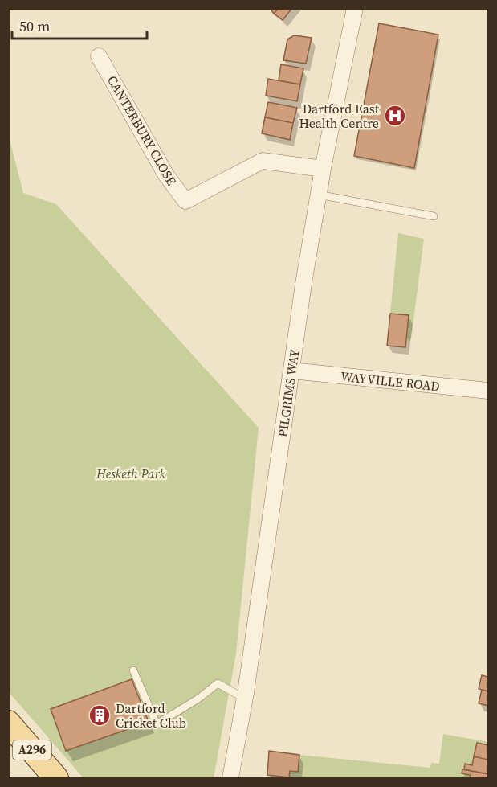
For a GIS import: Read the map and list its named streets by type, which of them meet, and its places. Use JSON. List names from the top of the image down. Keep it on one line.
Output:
{"streets":{"main road":["A296"],"street":["CANTERBURY CLOSE","WAYVILLE ROAD","PILGRIMS WAY"]},"crossings":[["CANTERBURY CLOSE","PILGRIMS WAY"],["WAYVILLE ROAD","PILGRIMS WAY"]],"parks":["Hesketh Park"],"places":{"hospital":["Dartford East Health Centre"],"building":["Dartford Cricket Club"]},"scale_bar":"50 m"}
